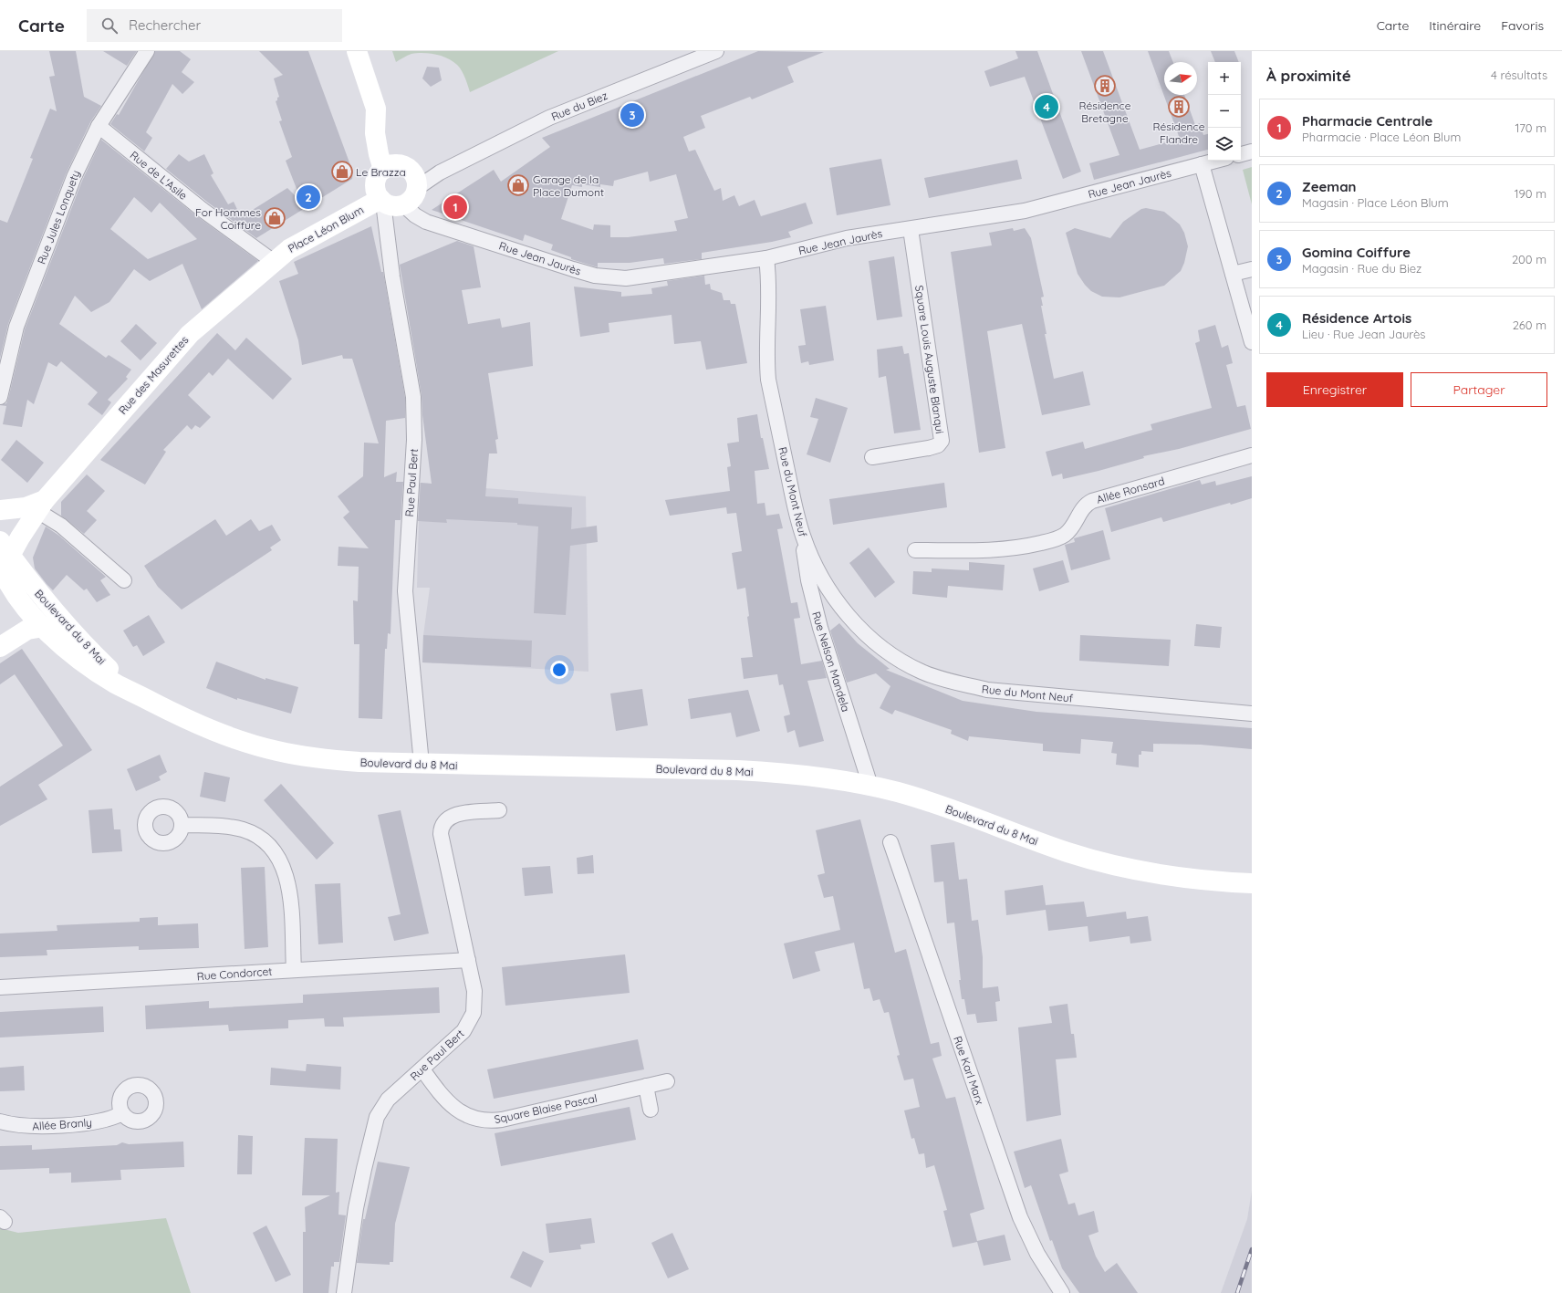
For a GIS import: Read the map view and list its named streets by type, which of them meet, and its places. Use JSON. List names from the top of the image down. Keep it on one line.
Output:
{"streets":{"main road":["Place Léon Blum","Rue des Masurettes","Boulevard du 8 Mai"],"street":["Rue du Biez","Rue de L'Asile","Rue Jean Jaurès","Rue Jules Lonquety","Square Louis Auguste Blanqui","Rue Paul Bert","Allée Ronsard","Rue du Mont Neuf","Rue Nelson Mandela","Rue Condorcet","Rue Karl Marx","Square Blaise Pascal","Allée Branly"]},"crossings":[["Rue du Biez","Rue Jean Jaurès"],["Rue du Biez","Place Léon Blum"],["Rue du Biez","Rue Paul Bert"],["Rue de L'Asile","Rue Jules Lonquety"],["Rue de L'Asile","Place Léon Blum"],["Rue de L'Asile","Rue des Masurettes"],["Rue Jean Jaurès","Place Léon Blum"],["Rue Jean Jaurès","Square Louis Auguste Blanqui"],["Rue Jean Jaurès","Rue Paul Bert"],["Rue Jean Jaurès","Rue du Mont Neuf"],["Place Léon Blum","Rue des Masurettes"],["Place Léon Blum","Rue Paul Bert"],["Rue des Masurettes","Boulevard du 8 Mai"],["Rue Paul Bert","Boulevard du 8 Mai"],["Rue Paul Bert","Rue Condorcet"],["Rue Paul Bert","Square Blaise Pascal"],["Rue du Mont Neuf","Rue Nelson Mandela"],["Boulevard du 8 Mai","Rue Nelson Mandela"]],"places":{"building":["Résidence Bretagne","Résidence Flandre"],"shop":["Le Brazza","Garage de la Place Dumont","For Hommes Coiffure"]},"north":"right","page":{"header":"Carte","search":"Rechercher","nav":["Carte","Itinéraire","Favoris"],"heading":["À proximité","4 résultats"],"map_buttons":["+","−"],"pins":["4","3","2","1"],"list":[{"mark":"1","name":"Pharmacie Centrale","note":"Pharmacie · Place Léon Blum","value":"170 m"},{"mark":"2","name":"Zeeman","note":"Magasin · Place Léon Blum","value":"190 m"},{"mark":"3","name":"Gomina Coiffure","note":"Magasin · Rue du Biez","value":"200 m"},{"mark":"4","name":"Résidence Artois","note":"Lieu · Rue Jean Jaurès","value":"260 m"}],"buttons":["Enregistrer","Partager"]}}
